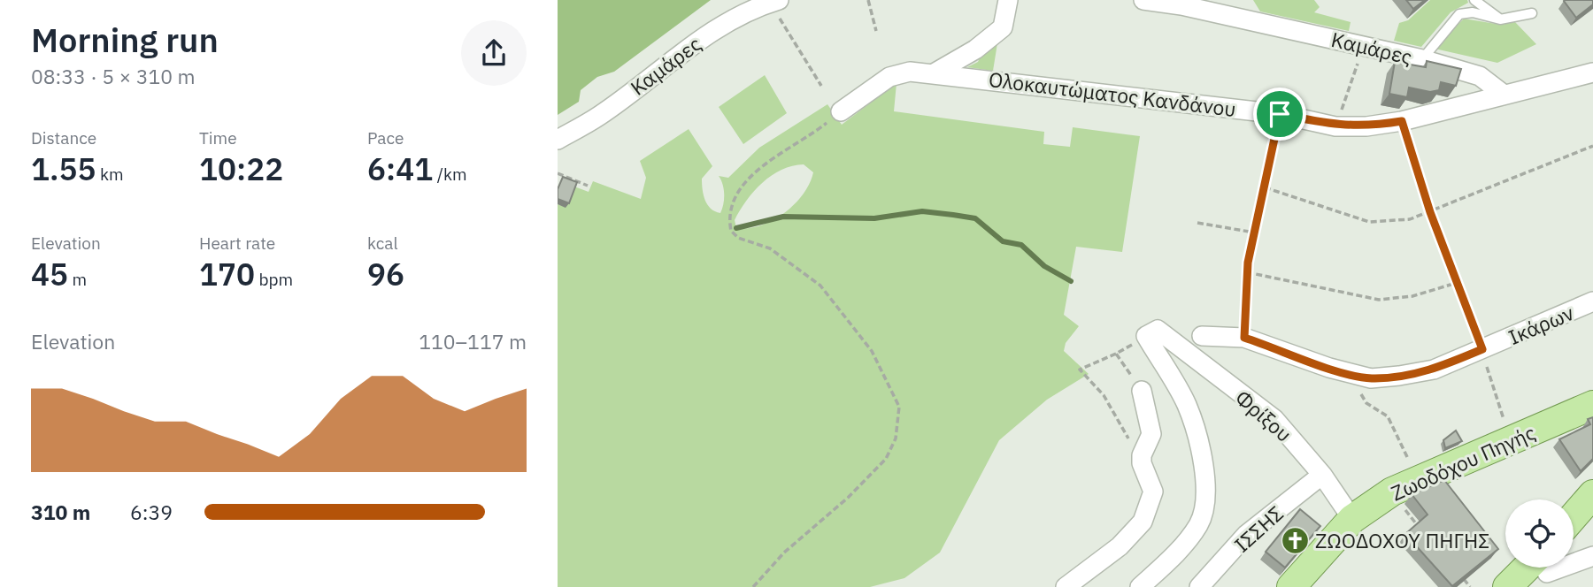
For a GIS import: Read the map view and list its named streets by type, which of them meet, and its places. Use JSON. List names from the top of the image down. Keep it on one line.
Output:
{"streets":{"main road":["Ζωοδόχου Πηγής"],"street":["Καμάρες","Ολοκαυτώματος Κανδάνου","Ικάρων","Φρίξου","ΙΣΣΗΣ"]},"crossings":[["Καμάρες","Ολοκαυτώματος Κανδάνου"],["Φρίξου","Ζωοδόχου Πηγής"],["Φρίξου","ΙΣΣΗΣ"]],"places":{"church":["ΖΩΟΔΟΧΟΥ ΠΗΓΗΣ"]},"page":{"heading":["Morning run","08:33 · 5 × 310 m"],"stats":[["Distance","1.55 km"],["Time","10:22"],["Pace","6:41 /km"],["Elevation","45 m"],["Heart rate","170 bpm"],["kcal","96"]],"chart":["Elevation","110–117 m"],"list":[{"name":"310 m","note":"6:39"}]}}
